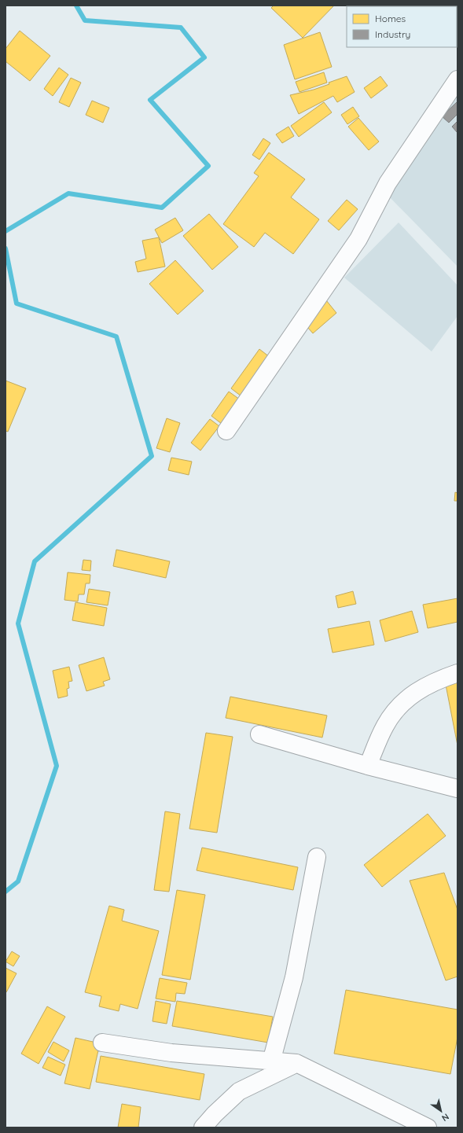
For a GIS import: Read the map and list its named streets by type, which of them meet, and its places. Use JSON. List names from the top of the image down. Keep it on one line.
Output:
{"legend":["Homes","Industry"],"north":"bottom right"}
